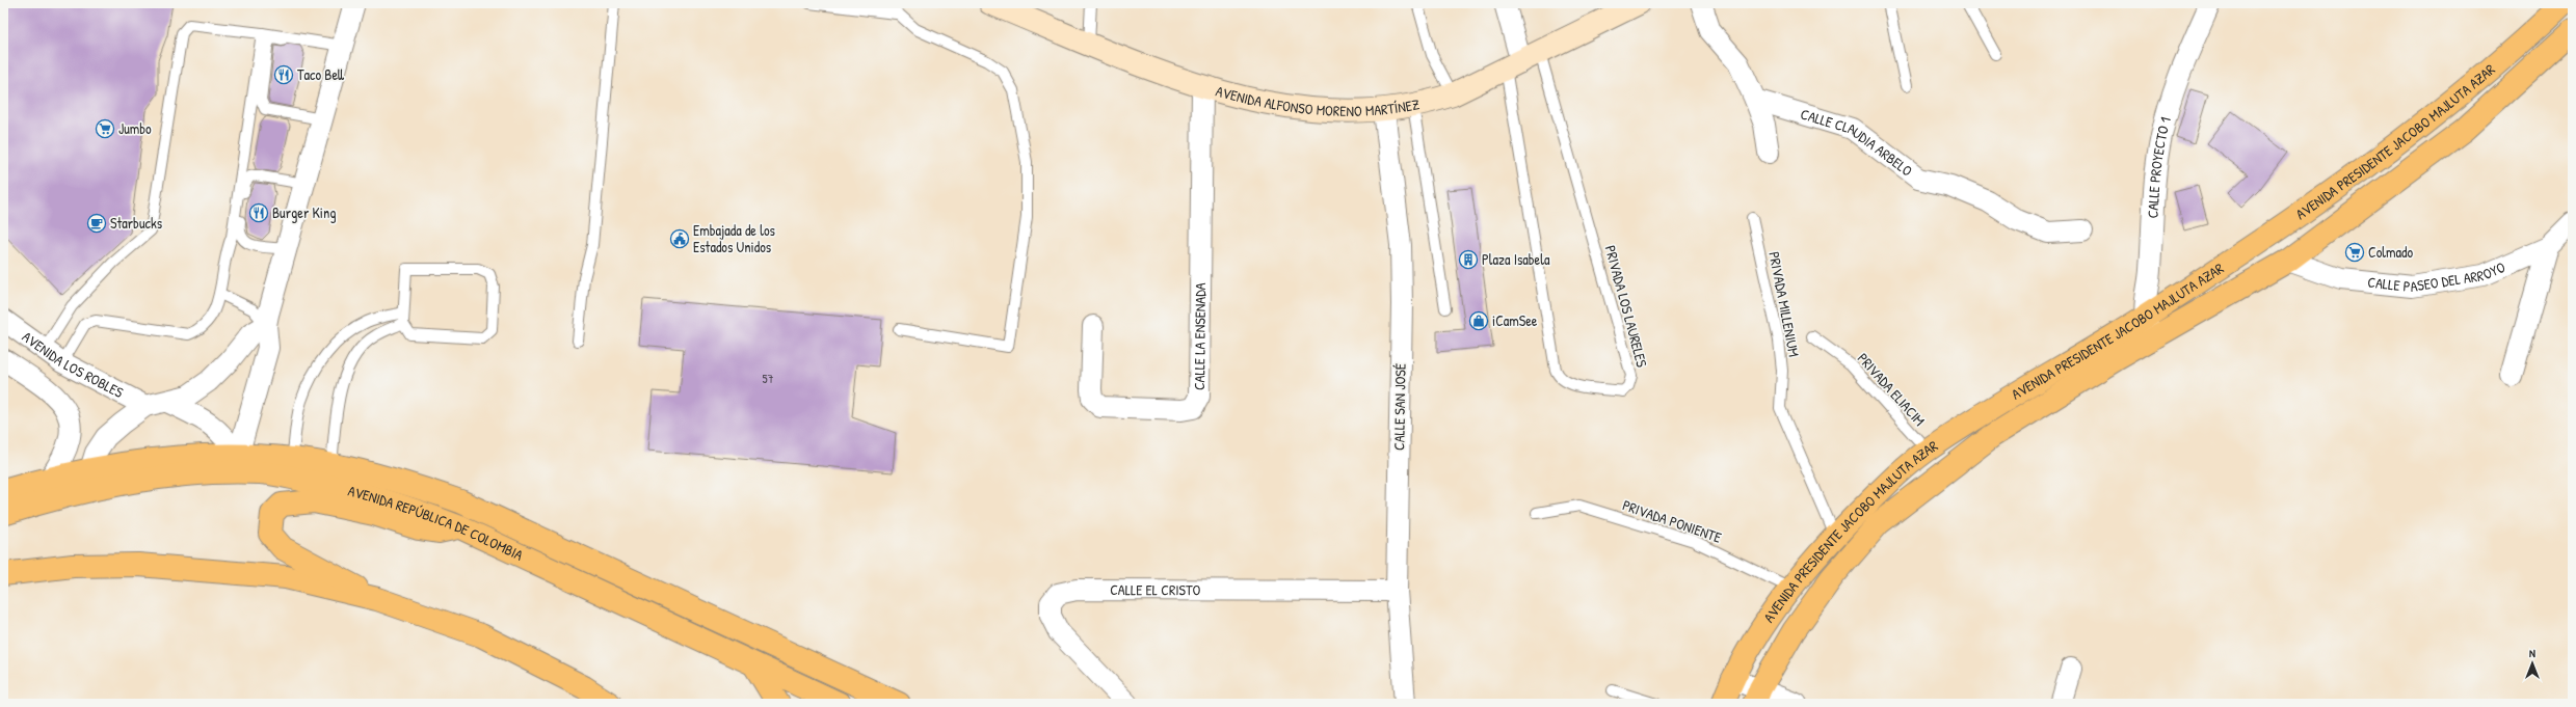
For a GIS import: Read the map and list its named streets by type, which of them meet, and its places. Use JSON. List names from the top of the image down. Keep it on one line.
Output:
{"streets":{"main road":["AVENIDA ALFONSO MORENO MARTÍNEZ","AVENIDA PRESIDENTE JACOBO MAJLUTA AZAR","AVENIDA REPÚBLICA DE COLOMBIA"],"street":["CALLE CLAUDIA ARBELO","CALLE PROYECTO 1","CALLE PASEO DEL ARROYO","CALLE LA ENSENADA","AVENIDA LOS ROBLES","CALLE SAN JOSÉ","CALLE EL CRISTO"],"lane":["PRIVADA MILLENIUM","PRIVADA LOS LAURELES","PRIVADA ELIACIM","PRIVADA PONIENTE"]},"crossings":[["AVENIDA ALFONSO MORENO MARTÍNEZ","PRIVADA LOS LAURELES"],["AVENIDA ALFONSO MORENO MARTÍNEZ","CALLE LA ENSENADA"],["AVENIDA ALFONSO MORENO MARTÍNEZ","CALLE SAN JOSÉ"],["AVENIDA PRESIDENTE JACOBO MAJLUTA AZAR","CALLE PROYECTO 1"],["AVENIDA PRESIDENTE JACOBO MAJLUTA AZAR","CALLE PASEO DEL ARROYO"],["AVENIDA PRESIDENTE JACOBO MAJLUTA AZAR","PRIVADA MILLENIUM"],["AVENIDA PRESIDENTE JACOBO MAJLUTA AZAR","PRIVADA ELIACIM"],["AVENIDA PRESIDENTE JACOBO MAJLUTA AZAR","PRIVADA PONIENTE"],["CALLE SAN JOSÉ","CALLE EL CRISTO"]],"places":{"restaurant":["Taco Bell","Burger King"],"supermarket":["Jumbo","Colmado"],"cafe":["Starbucks"],"public building":["Embajada de los Estados Unidos"],"building":["Plaza Isabela"],"shop":["iCamSee"]},"house_numbers":["57"],"north":"top"}
